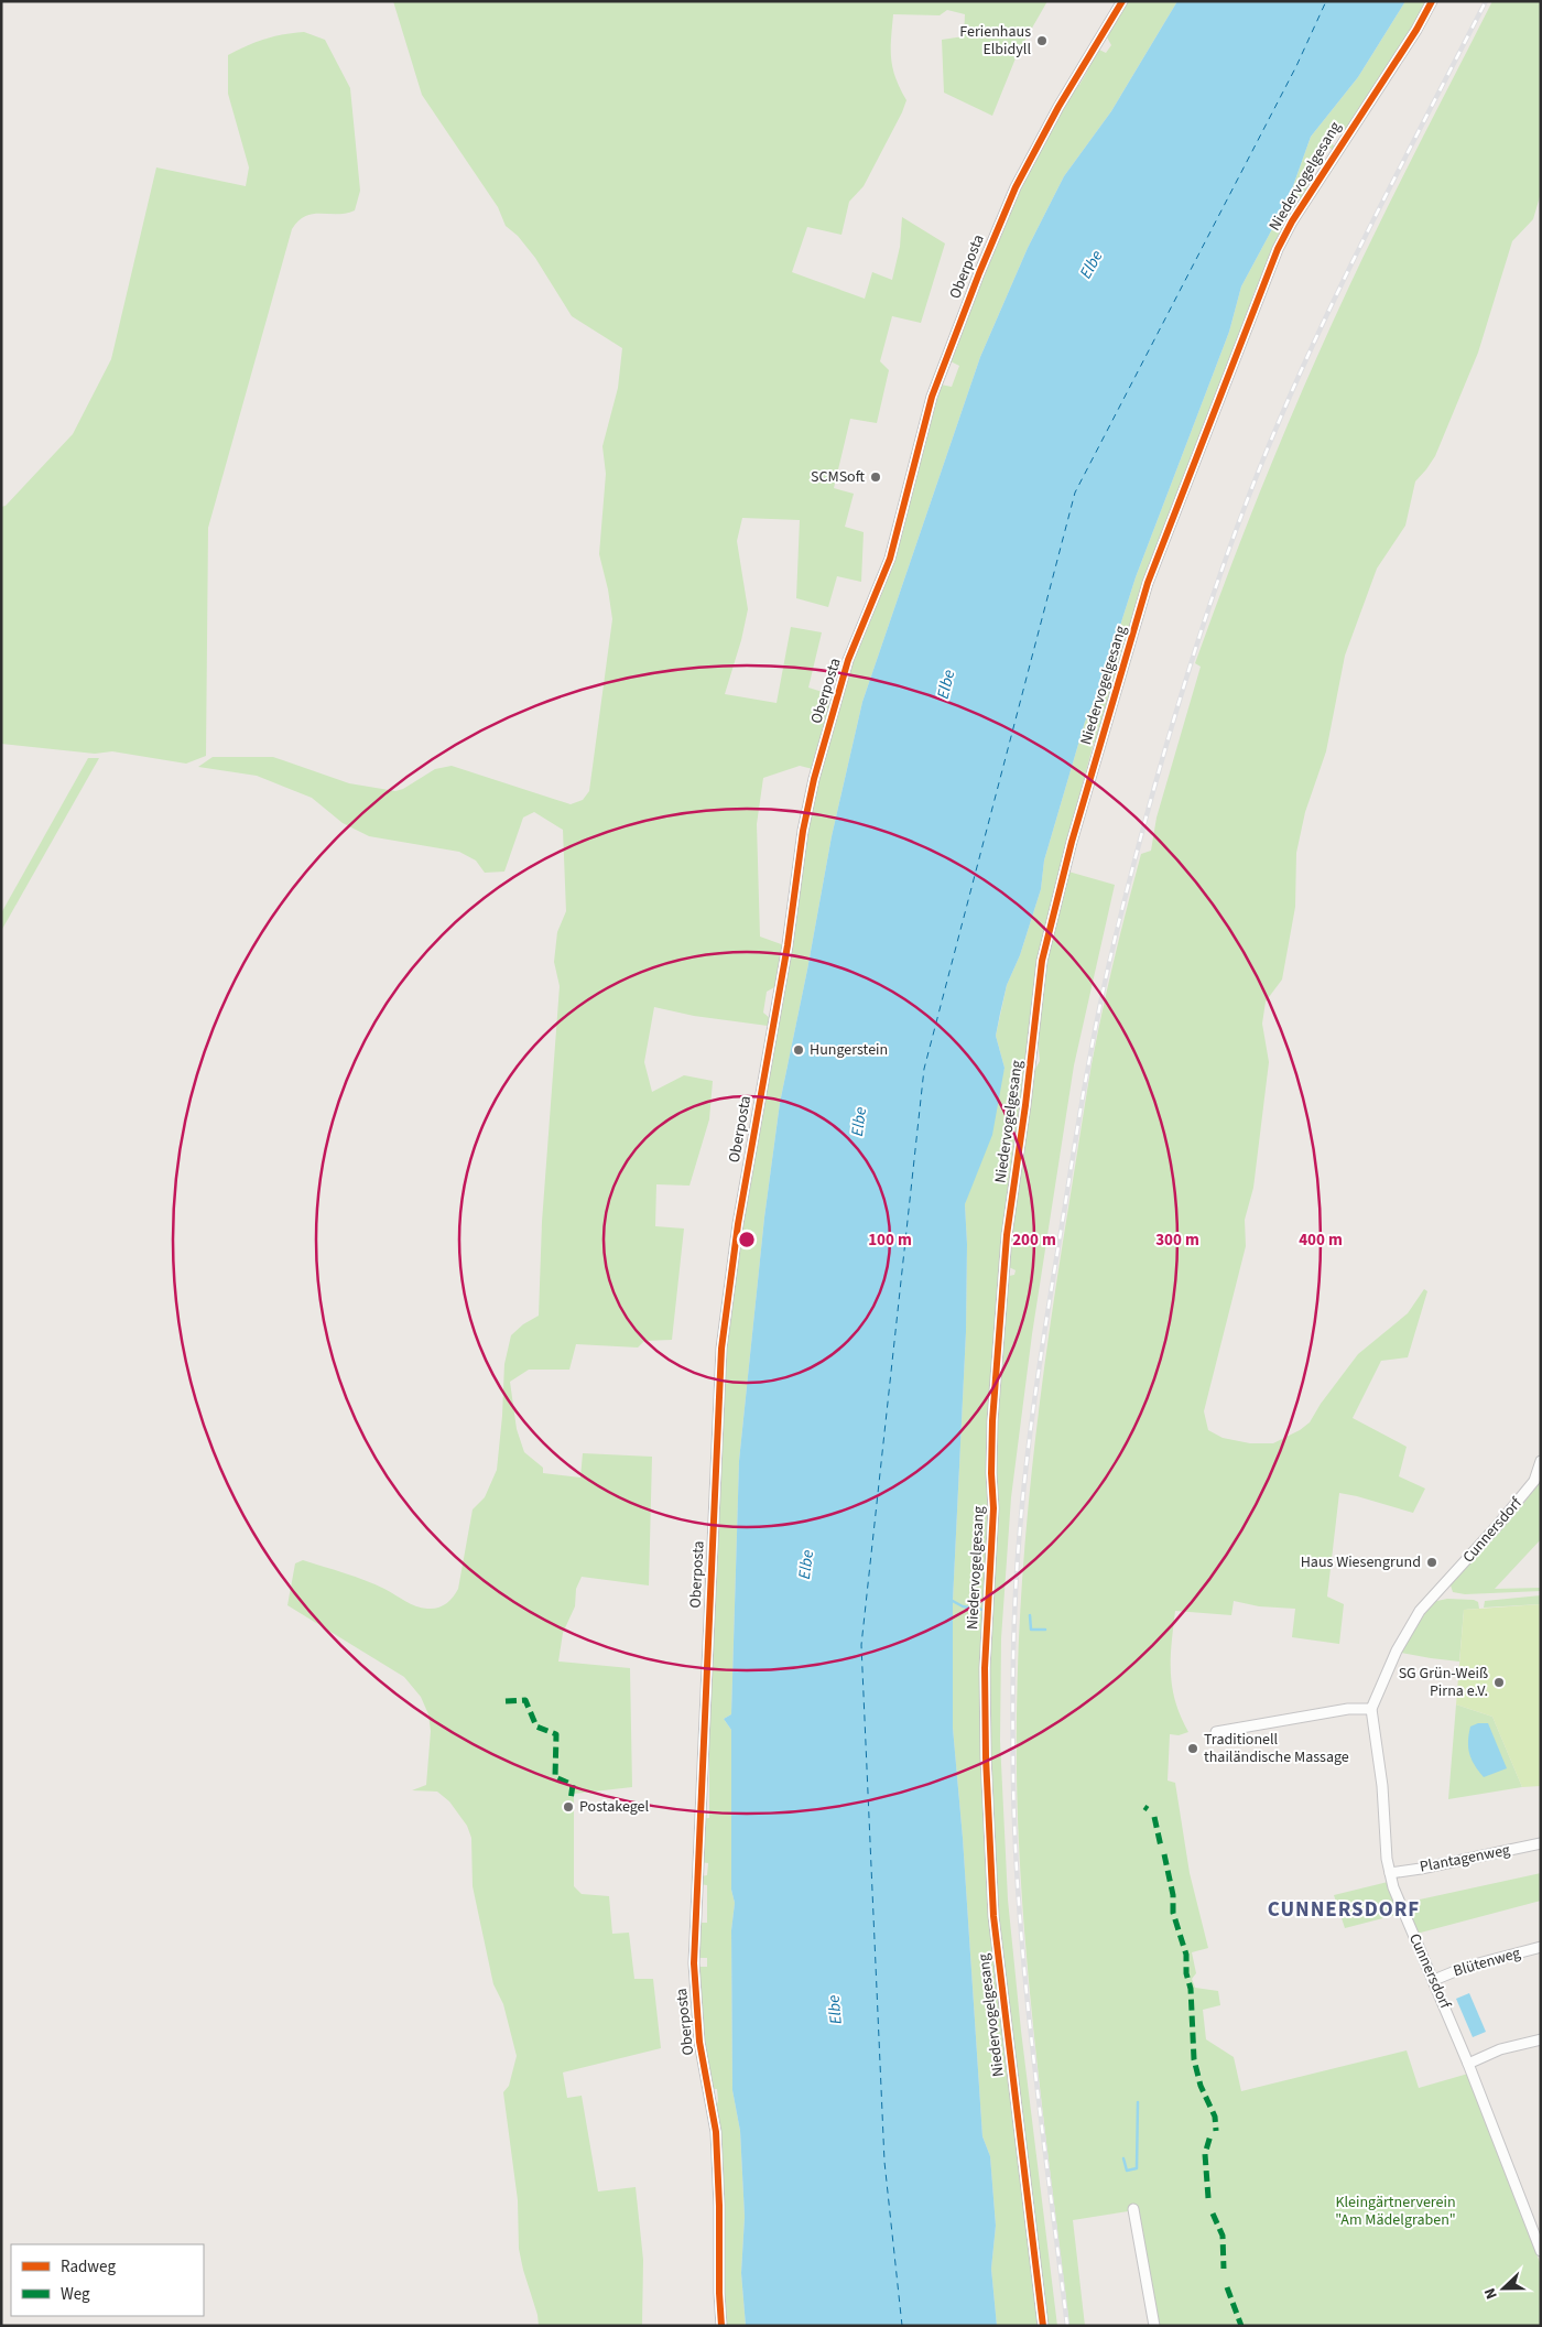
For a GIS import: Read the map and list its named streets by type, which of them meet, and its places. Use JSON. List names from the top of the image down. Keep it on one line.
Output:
{"streets":{"street":["Niedervogelgesang","Oberposta","Cunnersdorf","Plantagenweg","Blütenweg"]},"crossings":[["Cunnersdorf","Plantagenweg"],["Cunnersdorf","Blütenweg"]],"districts":["CUNNERSDORF"],"water":["Elbe"],"parks":["Kleingärtnerverein \"Am Mädelgraben\""],"places":["Ferienhaus Elbidyll","SCMSoft","Hungerstein","Haus Wiesengrund","SG Grün-Weiß Pirna e.V.","Traditionell thailändische Massage","Postakegel"],"legend":["Radweg","Weg"],"north":"left","rings":["100 m","200 m","300 m","400 m"]}
